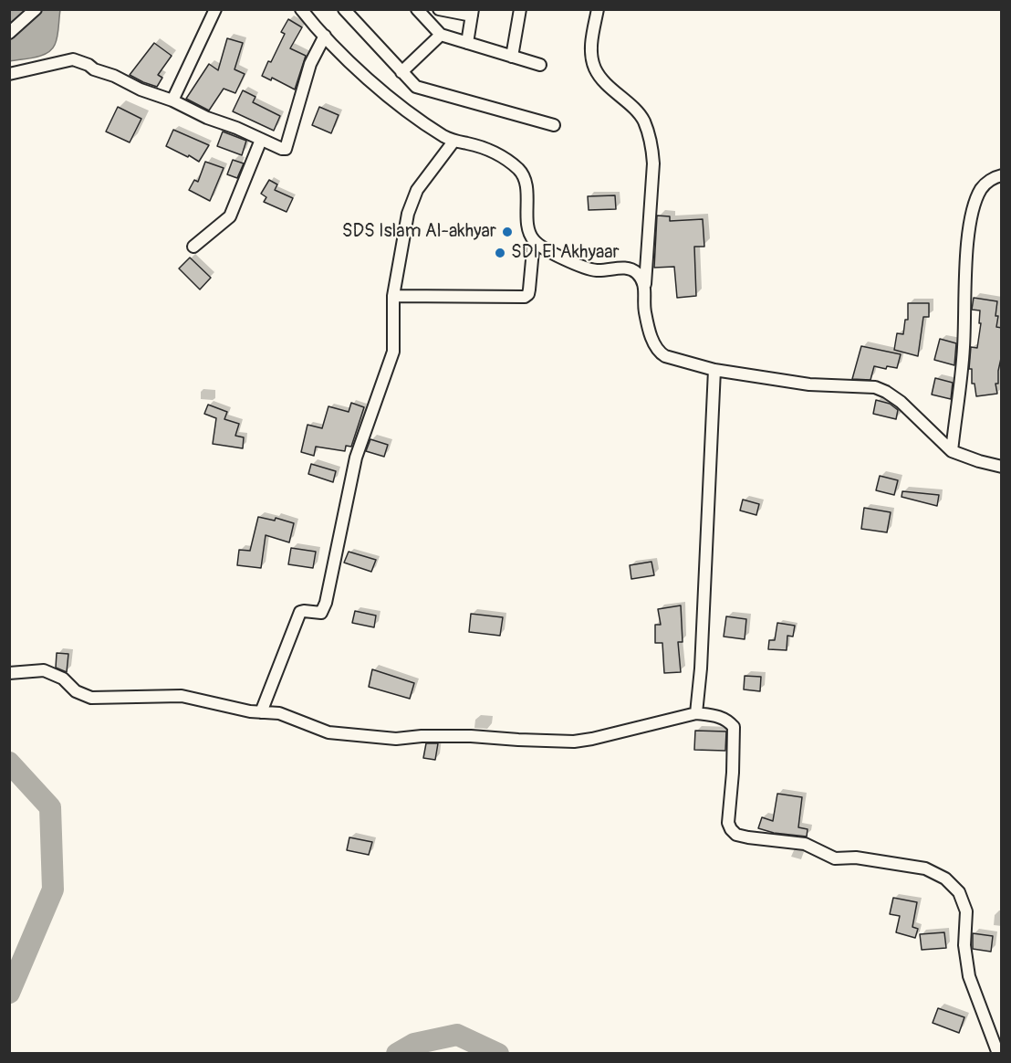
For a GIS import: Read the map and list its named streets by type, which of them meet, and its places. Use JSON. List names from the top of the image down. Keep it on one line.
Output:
{"places":["SDS Islam Al-akhyar","SDI El Akhyaar"]}
